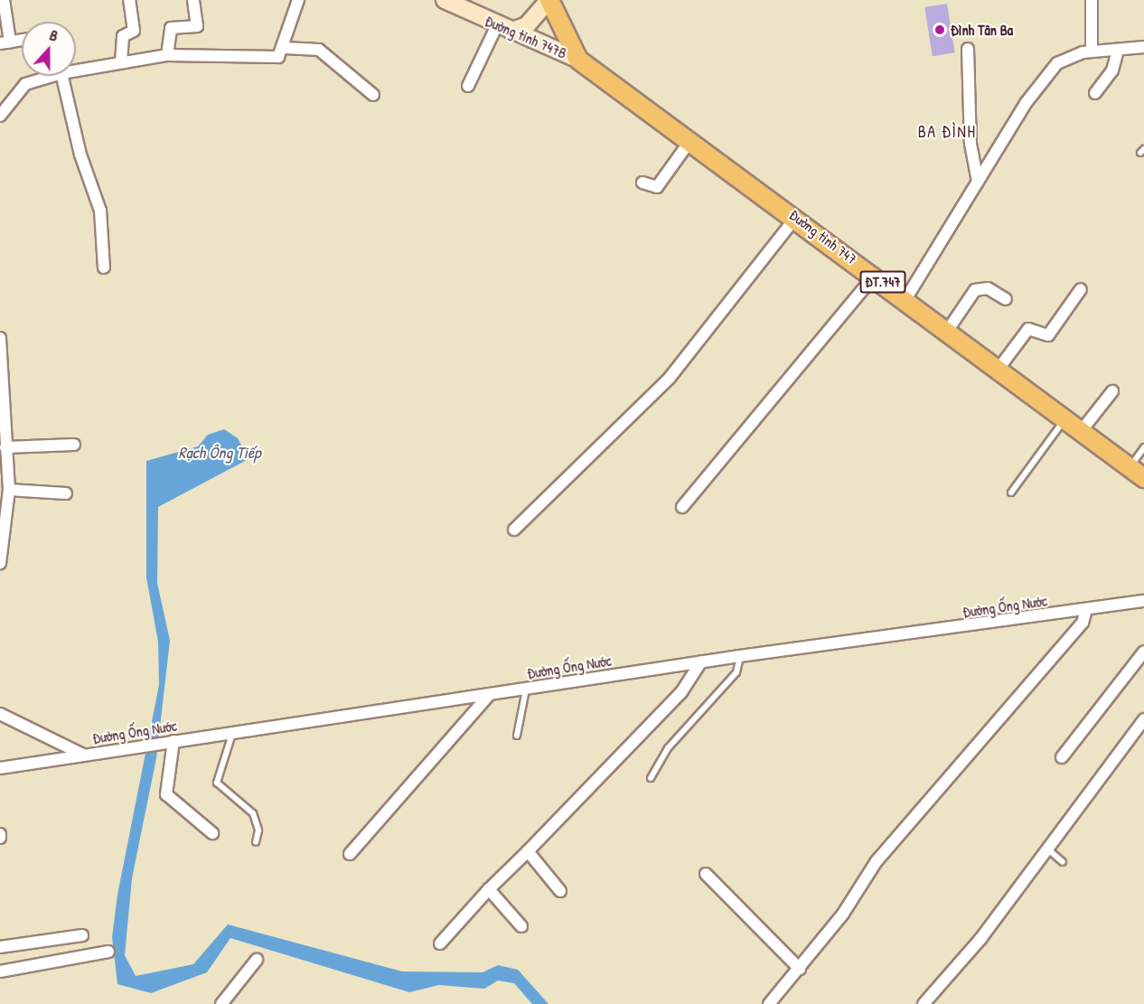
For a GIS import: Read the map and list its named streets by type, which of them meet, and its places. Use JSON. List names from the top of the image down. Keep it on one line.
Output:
{"streets":{"main road":["Đường tỉnh 747B","Đường tỉnh 747","ĐT.747"],"street":["Đường Ống Nước"]},"crossings":[["Đường tỉnh 747B","Đường tỉnh 747"]],"districts":["BA ĐÌNH"],"water":["Rạch Ông Tiếp"],"places":["Đình Tân Ba"],"north":"top"}
